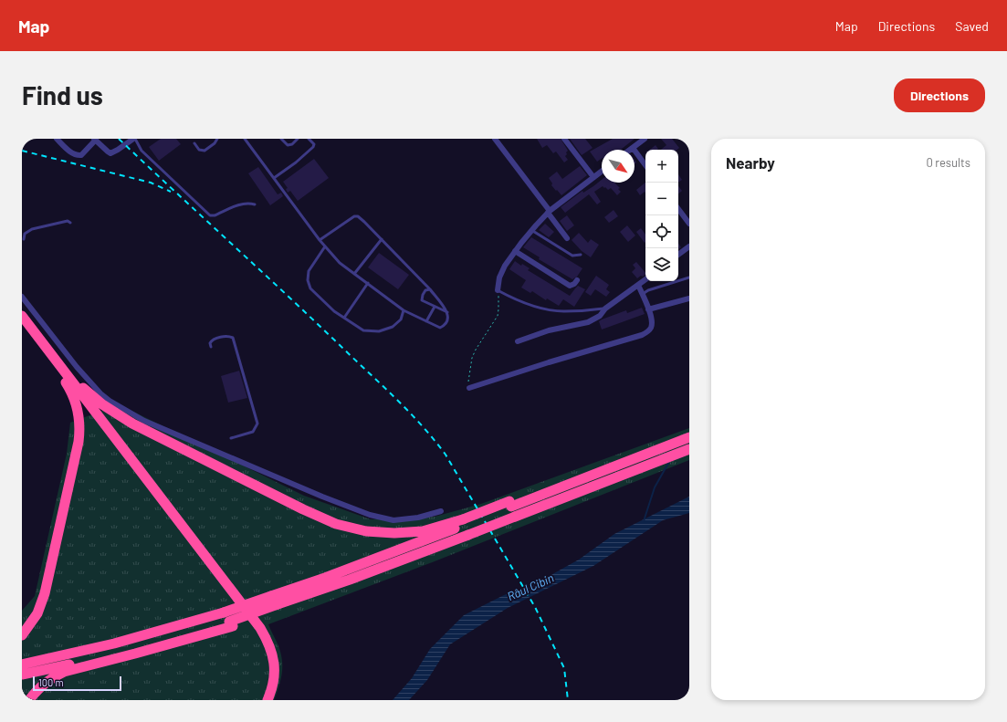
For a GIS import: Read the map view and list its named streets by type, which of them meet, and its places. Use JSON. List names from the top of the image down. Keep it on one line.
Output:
{"water":["Râul Cibin"],"scale_bar":"100 m","north":"bottom right","page":{"header":"Map","nav":["Map","Directions","Saved"],"buttons":"Directions","title":"Find us","heading":["Nearby","0 results"],"map_buttons":["+","−"],"scale":"100 m"}}
